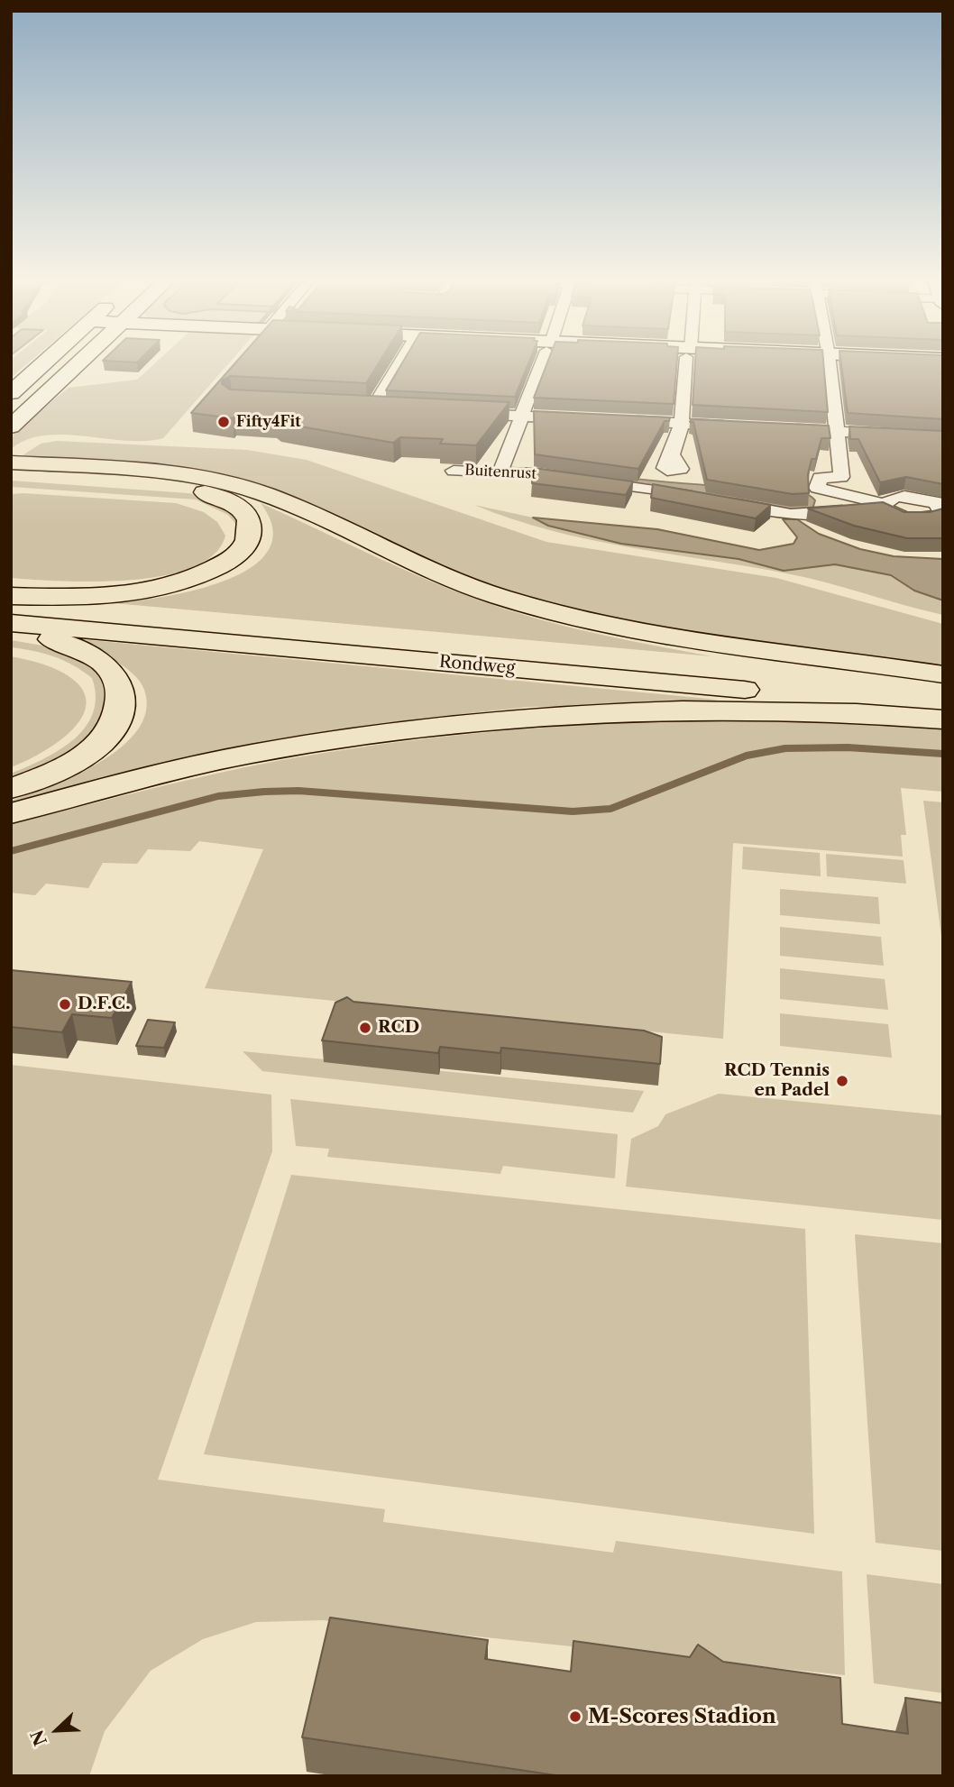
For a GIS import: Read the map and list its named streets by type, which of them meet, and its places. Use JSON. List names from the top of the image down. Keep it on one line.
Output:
{"streets":{"highway":["Rondweg"],"street":["Buitenrust"]},"places":["Fifty4Fit","D.F.C.","RCD","RCD Tennis en Padel","M-Scores Stadion"],"north":"bottom left"}
